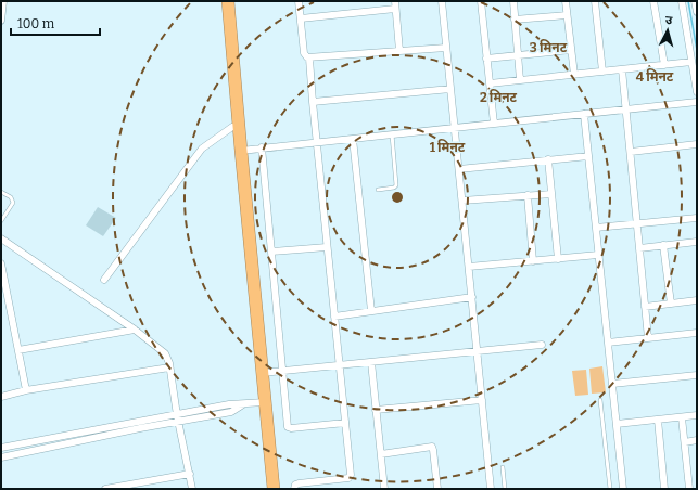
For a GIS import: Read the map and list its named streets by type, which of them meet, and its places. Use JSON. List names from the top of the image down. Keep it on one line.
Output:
{"scale_bar":"100 m","north":"top","rings":["3 मिनट","4 मिनट","2 मिनट","1 मिनट"]}
